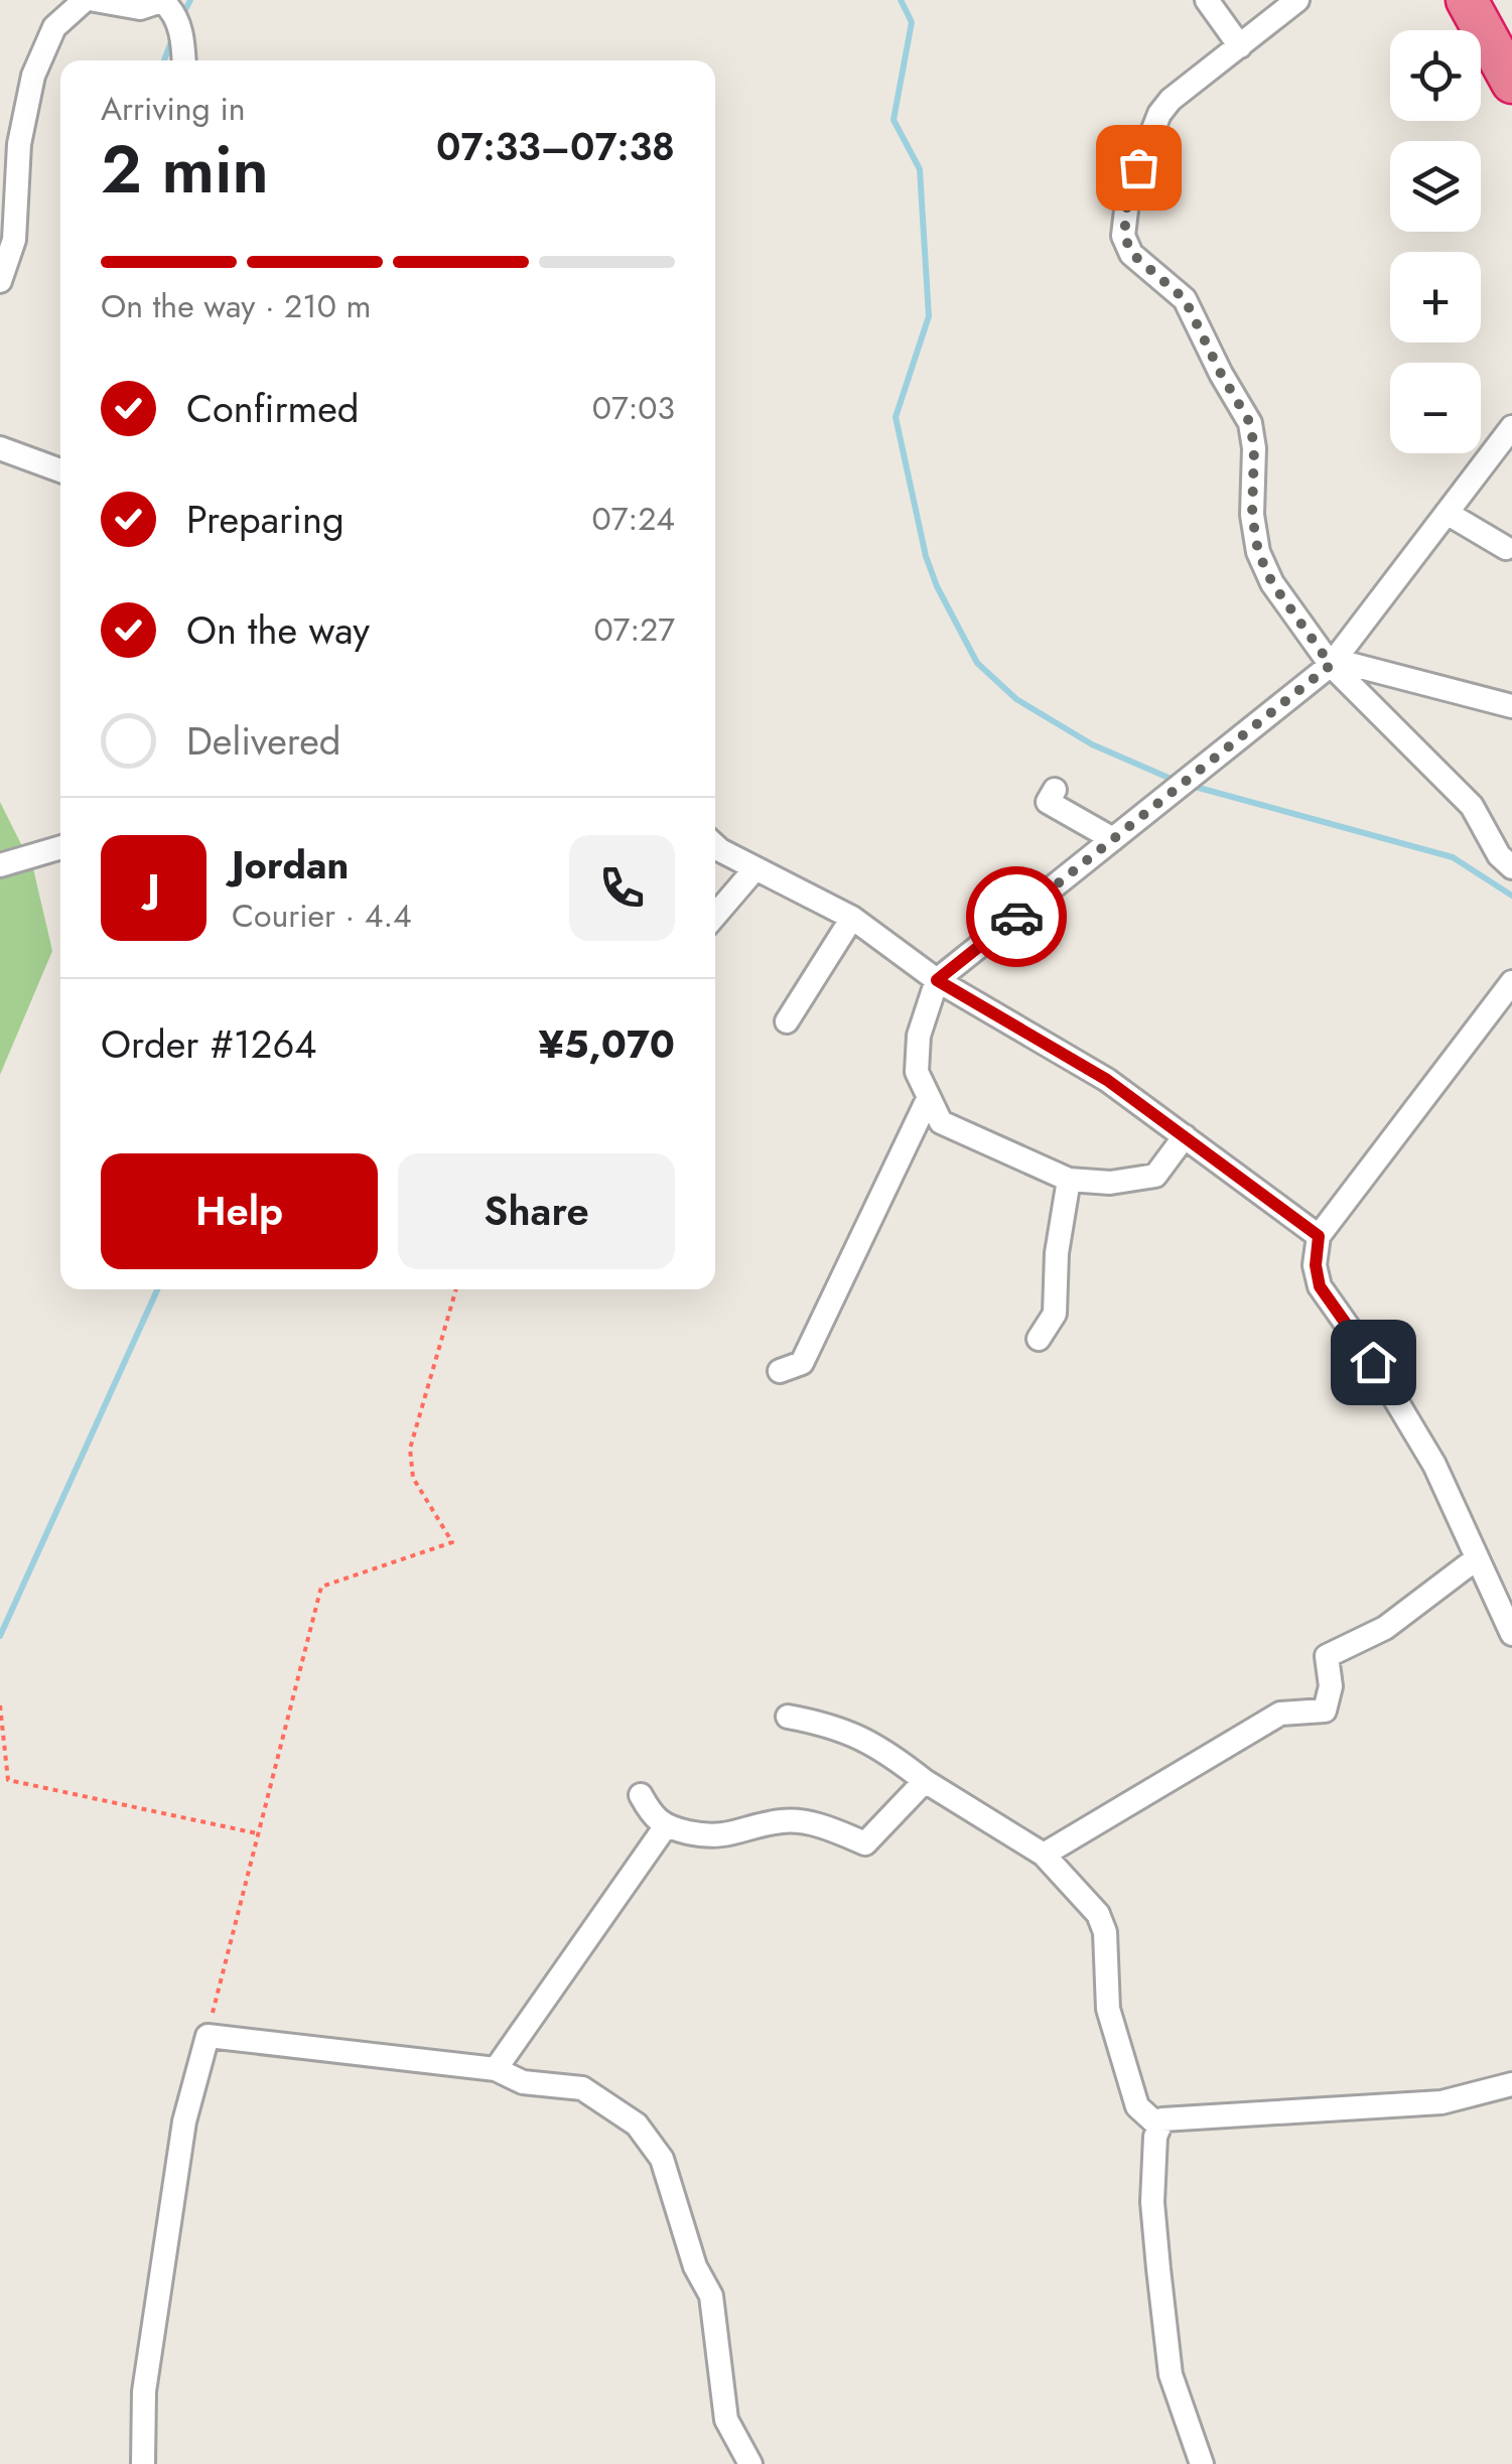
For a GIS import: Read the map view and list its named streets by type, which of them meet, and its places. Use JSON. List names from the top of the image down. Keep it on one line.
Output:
{"page":{"map_buttons":["+","−"],"heading":["2 min","Arriving in","07:33–07:38"],"panel":["Jordan","Courier · 4.4","Order #1264","¥5,070"],"bar":"On the way · 210 m","list":[["Confirmed","07:03"],["Preparing","07:24"],["On the way","07:27"],"Delivered"],"round":"J","buttons":["Help","Share"]}}
